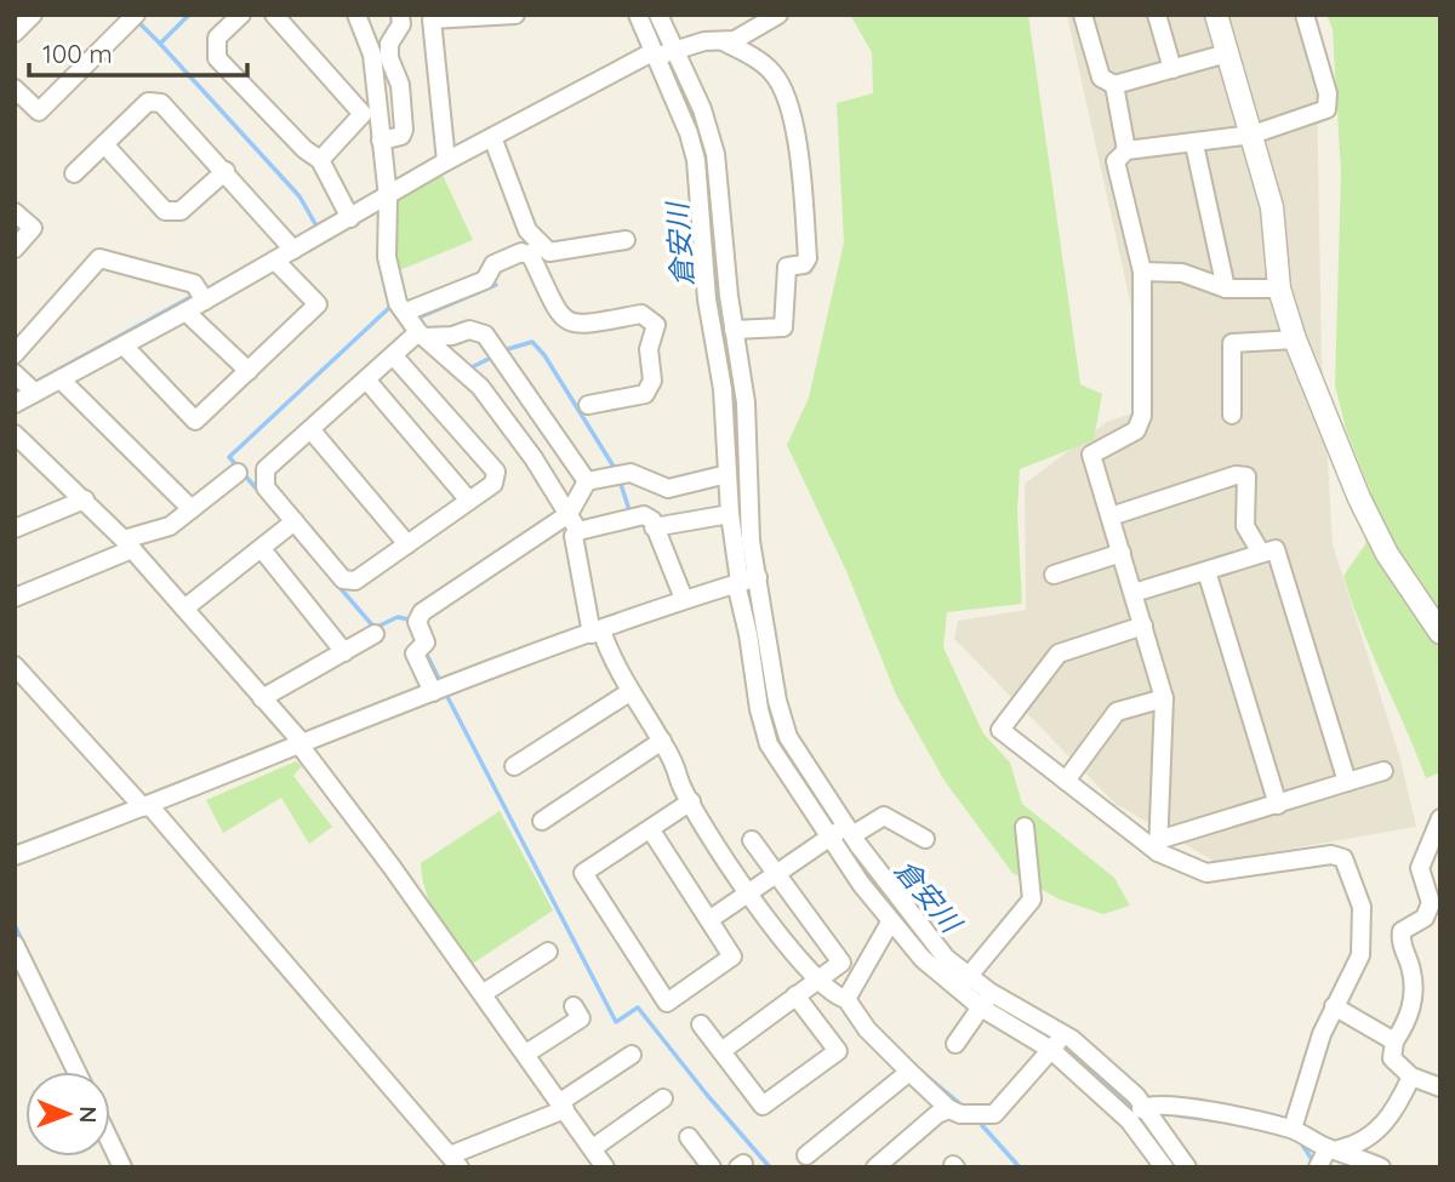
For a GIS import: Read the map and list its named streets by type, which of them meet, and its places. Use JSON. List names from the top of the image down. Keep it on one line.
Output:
{"water":["倉安川"],"scale_bar":"100 m","north":"right"}
